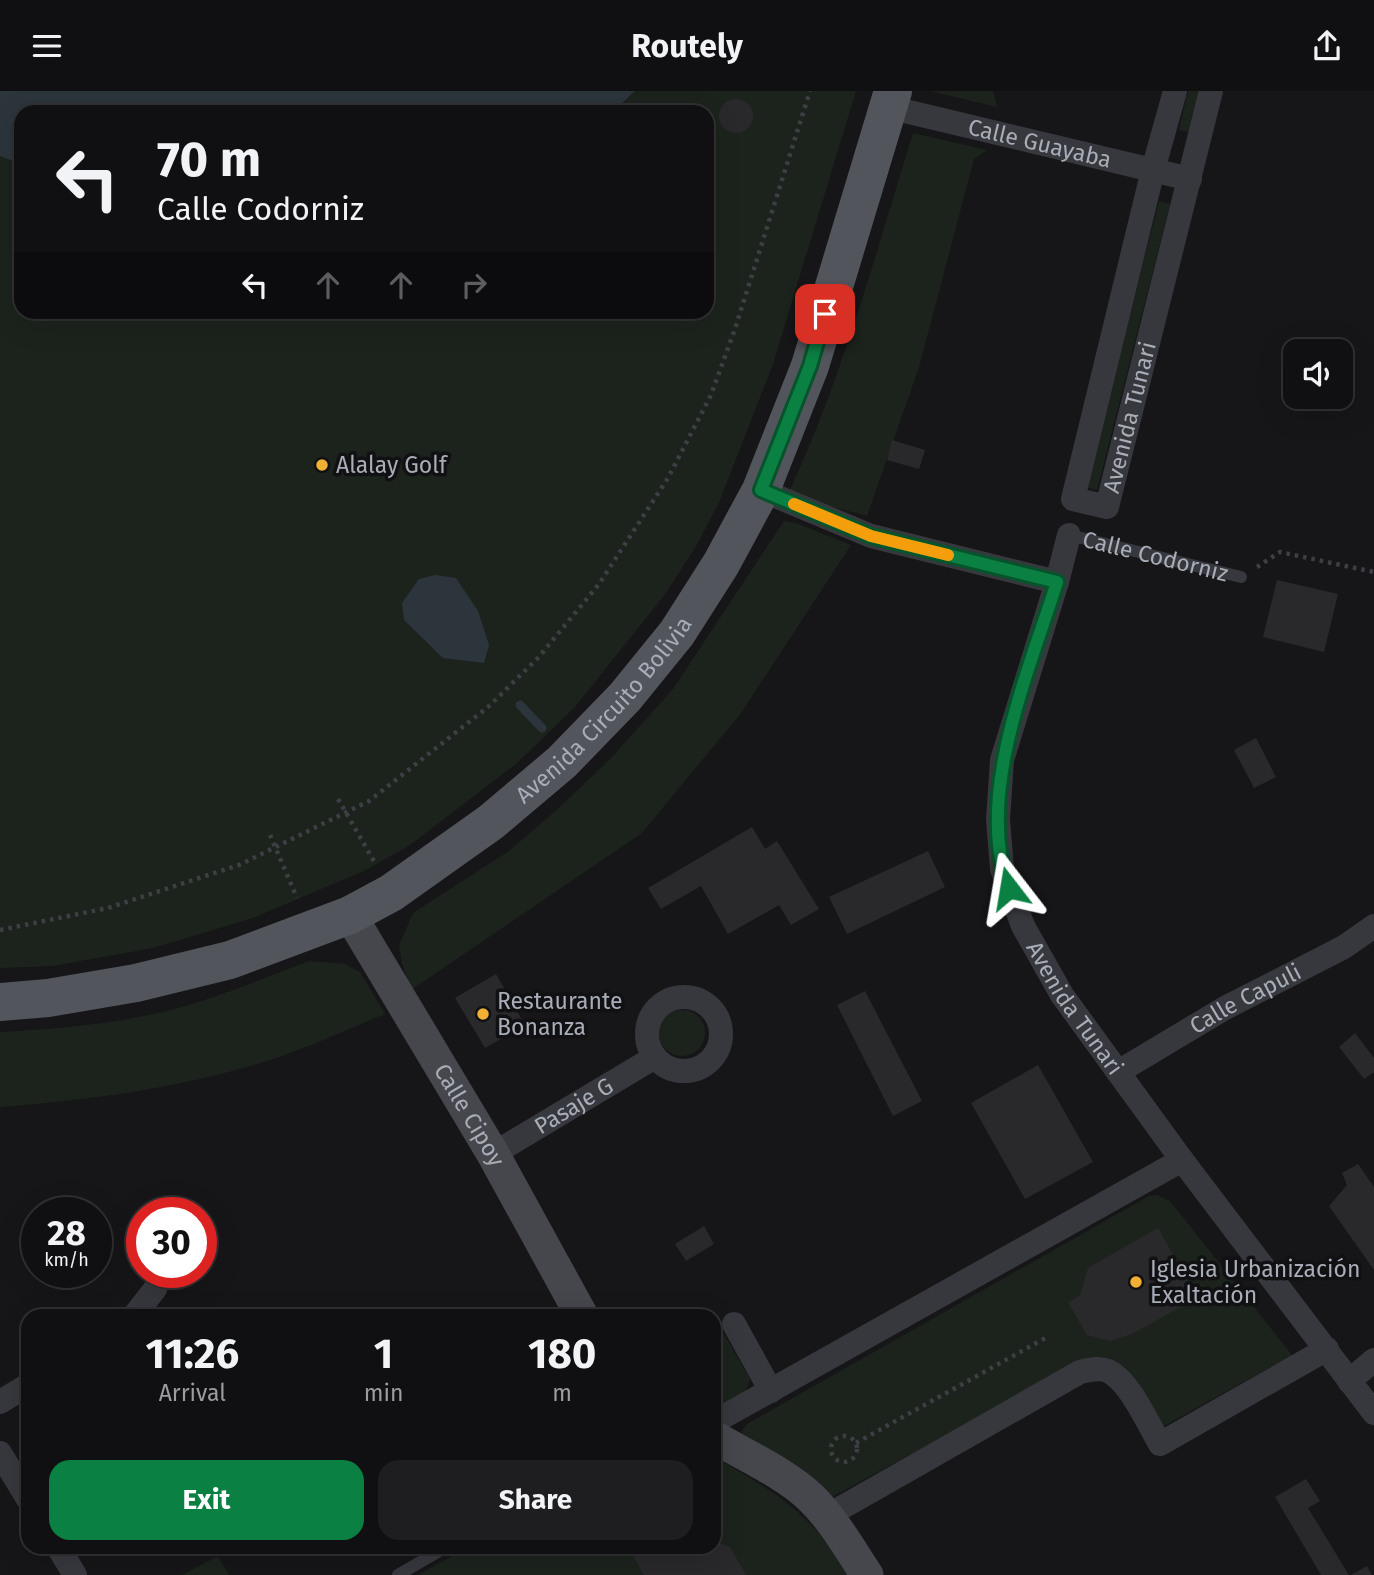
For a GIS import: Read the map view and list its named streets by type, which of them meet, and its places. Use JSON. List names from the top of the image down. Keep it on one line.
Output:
{"streets":{"main road":["Avenida Circuito Bolivia","Calle Cipoy"],"street":["Calle Guayaba","Avenida Tunari","Calle Capuli","Pasaje G"],"lane":["Calle Codorniz"]},"crossings":[["Calle Guayaba","Avenida Tunari"],["Calle Guayaba","Avenida Circuito Bolivia"],["Avenida Tunari","Calle Codorniz"],["Avenida Tunari","Calle Capuli"],["Avenida Circuito Bolivia","Calle Cipoy"],["Pasaje G","Calle Cipoy"]],"places":["Alalay Golf","Restaurante Bonanza","Iglesia Urbanización Exaltación"],"page":{"header":"Routely","turn":["70 m","Calle Codorniz"],"speed":"28 km/h","limit":"30","eta":["11:26","Arrival","1","min","180","m"],"buttons":["Exit","Share"]}}
